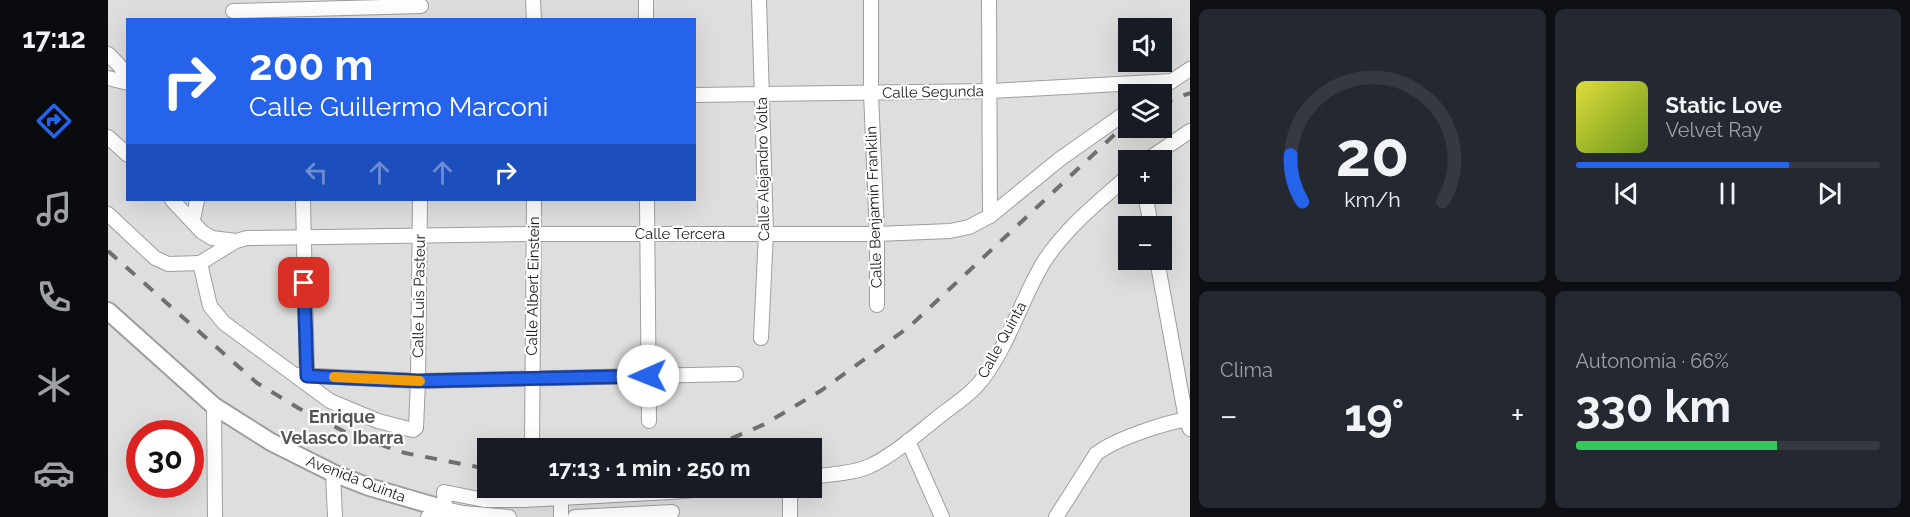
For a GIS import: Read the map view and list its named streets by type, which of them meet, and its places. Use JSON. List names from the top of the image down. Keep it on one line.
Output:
{"streets":{"street":["Calle Segunda","Calle Alejandro Volta","Calle Benjamín Franklin","Calle Tercera","Calle Albert Einstein","Calle Luis Pasteur","Calle Quinta","Avenida Quinta"]},"crossings":[["Calle Segunda","Calle Alejandro Volta"],["Calle Segunda","Calle Benjamín Franklin"],["Calle Alejandro Volta","Calle Tercera"],["Calle Benjamín Franklin","Calle Tercera"],["Calle Tercera","Calle Albert Einstein"],["Calle Tercera","Calle Luis Pasteur"]],"districts":["Enrique Velasco Ibarra"],"page":{"tabs":"17:12","map_buttons":["+","−"],"turn":["200 m","Calle Guillermo Marconi"],"song":["Static Love","Velvet Ray"],"tile":["Clima",["Autonomía · 66%","330 km"]],"heat":["−","19°","+"],"limit":"30","trip":"17:13 · 1 min · 250 m","gauge":["20","km/h"]}}
